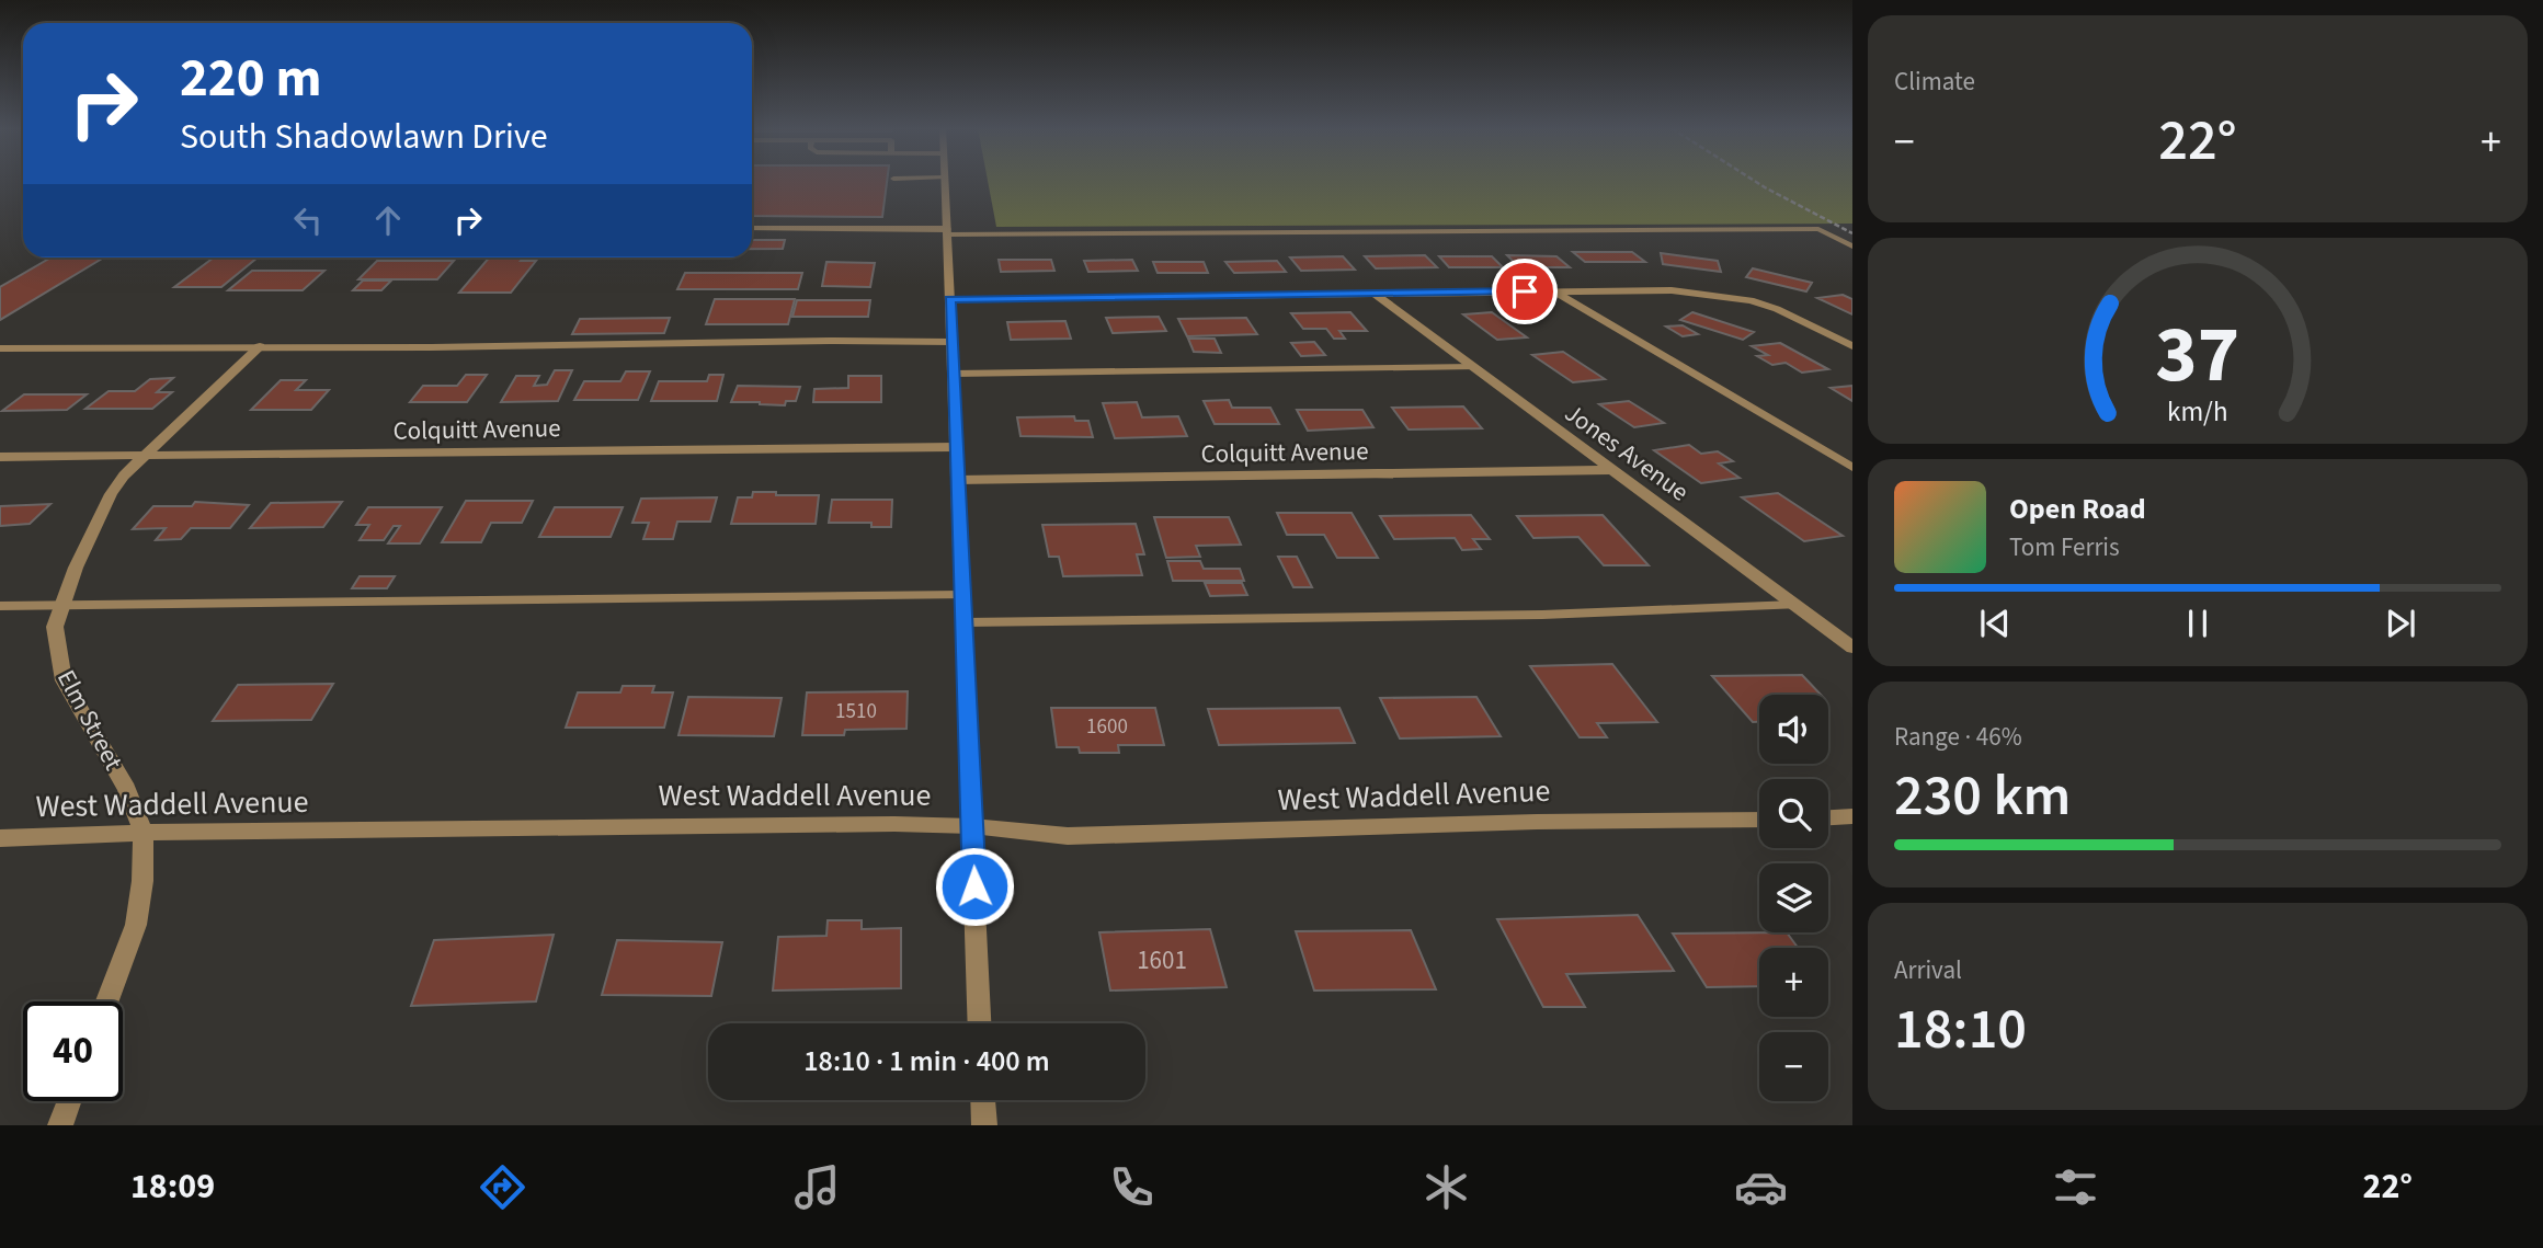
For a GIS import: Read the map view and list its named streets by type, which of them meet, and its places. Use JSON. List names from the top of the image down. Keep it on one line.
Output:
{"streets":{"street":["Colquitt Avenue","Jones Avenue","Elm Street","West Waddell Avenue"]},"crossings":[["Colquitt Avenue","Jones Avenue"],["Colquitt Avenue","Elm Street"],["Elm Street","West Waddell Avenue"]],"house_numbers":["1510","1600","1601"],"page":{"tile":["Climate",["Range · 46%","230 km"],["Arrival","18:10"]],"turn":["220 m","South Shadowlawn Drive"],"heat":["−","22°","+"],"song":["Open Road","Tom Ferris"],"map_buttons":["+","−"],"limit":"40","trip":"18:10 · 1 min · 400 m","tabs":["18:09","22°"],"gauge":["37","km/h"]}}
